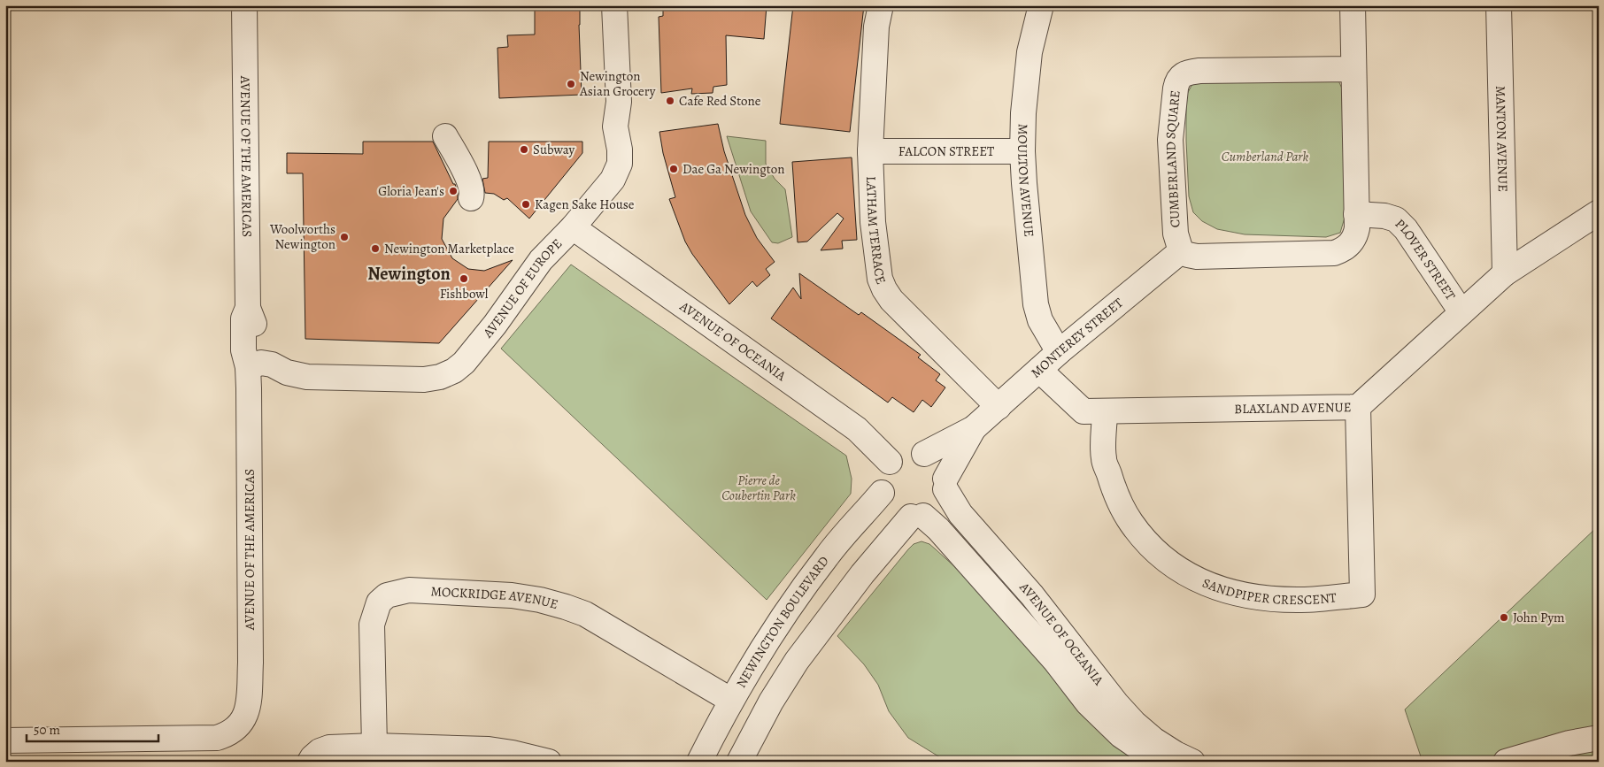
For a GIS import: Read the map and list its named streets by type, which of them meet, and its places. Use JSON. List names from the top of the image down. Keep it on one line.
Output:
{"streets":{"street":["MANTON AVENUE","FALCON STREET","AVENUE OF THE AMERICAS","CUMBERLAND SQUARE","MOULTON AVENUE","LATHAM TERRACE","PLOVER STREET","AVENUE OF EUROPE","MONTEREY STREET","AVENUE OF OCEANIA","BLAXLAND AVENUE","SANDPIPER CRESCENT","MOCKRIDGE AVENUE","NEWINGTON BOULEVARD"]},"crossings":[["MANTON AVENUE","BLAXLAND AVENUE"],["FALCON STREET","MOULTON AVENUE"],["FALCON STREET","LATHAM TERRACE"],["AVENUE OF THE AMERICAS","AVENUE OF EUROPE"],["CUMBERLAND SQUARE","MONTEREY STREET"],["MOULTON AVENUE","MONTEREY STREET"],["LATHAM TERRACE","MONTEREY STREET"],["PLOVER STREET","BLAXLAND AVENUE"],["AVENUE OF EUROPE","AVENUE OF OCEANIA"],["MONTEREY STREET","AVENUE OF OCEANIA"],["MONTEREY STREET","BLAXLAND AVENUE"],["MONTEREY STREET","NEWINGTON BOULEVARD"],["AVENUE OF OCEANIA","NEWINGTON BOULEVARD"],["BLAXLAND AVENUE","SANDPIPER CRESCENT"],["MOCKRIDGE AVENUE","NEWINGTON BOULEVARD"]],"districts":["Newington"],"parks":["Cumberland Park","Pierre de Coubertin Park"],"places":["Newington Asian Grocery","Cafe Red Stone","Subway","Dae Ga Newington","Gloria Jean's","Kagen Sake House","Woolworths Newington","Newington Marketplace","Fishbowl","John Pym"],"scale_bar":"50 m"}
